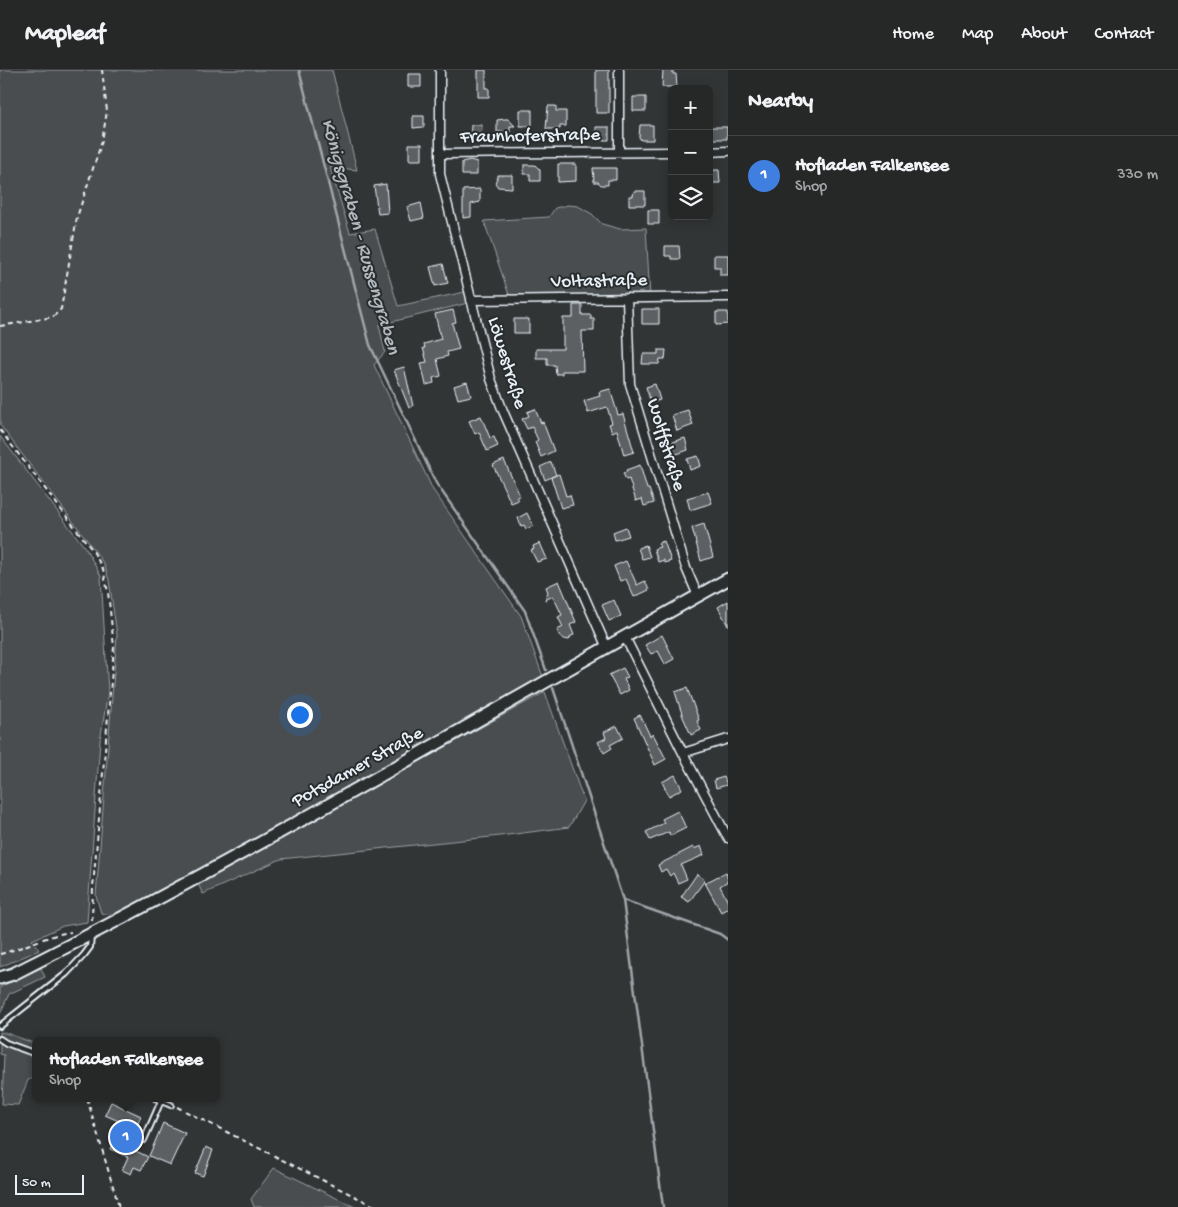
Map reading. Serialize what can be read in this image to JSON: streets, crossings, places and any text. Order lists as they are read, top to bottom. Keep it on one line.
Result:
{"streets":{"street":["Fraunhoferstraße","Voltastraße","Löwestraße","Wolffstraße","Potsdamer Straße"]},"crossings":[["Fraunhoferstraße","Löwestraße"],["Voltastraße","Löwestraße"],["Voltastraße","Wolffstraße"],["Löwestraße","Potsdamer Straße"],["Wolffstraße","Potsdamer Straße"]],"water":["Königsgraben - Russengraben"],"scale_bar":"50 m","page":{"header":"Mapleaf","nav":["Home","Map","About","Contact"],"heading":"Nearby","map_buttons":["+","−"],"list":[{"mark":"1","name":"Hofladen Falkensee","note":"Shop","value":"330 m"}],"popup":["Hofladen Falkensee","Shop"],"pins":"1","scale":"50 m"}}
